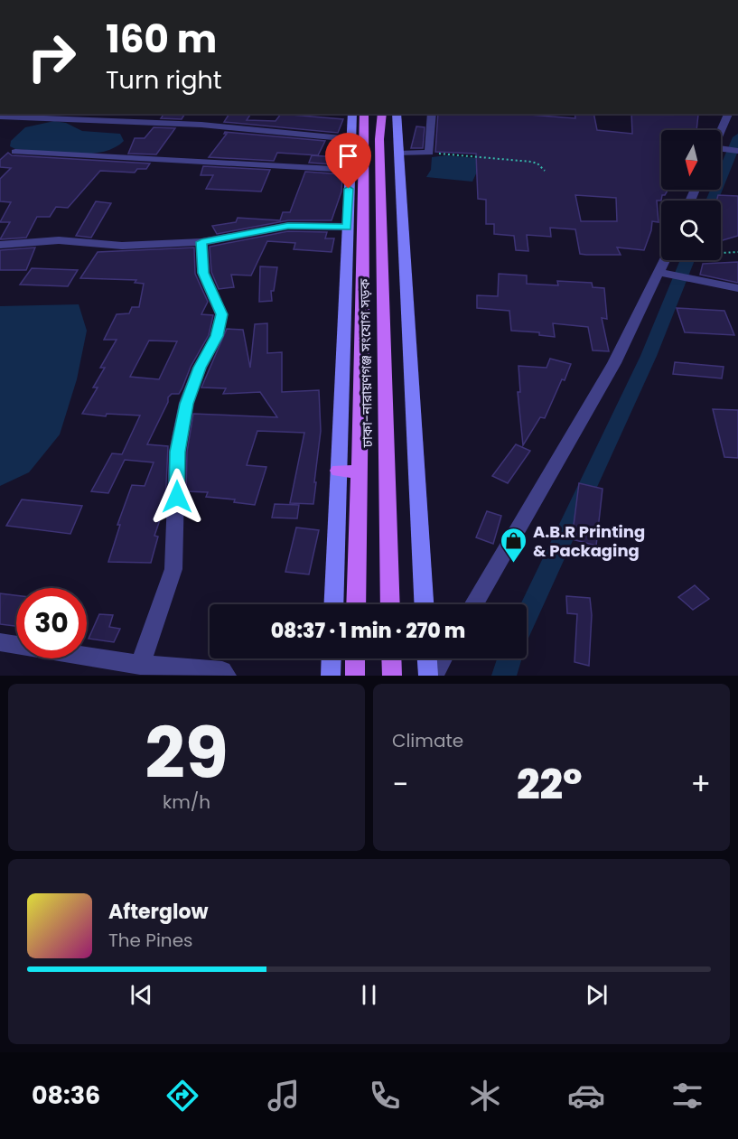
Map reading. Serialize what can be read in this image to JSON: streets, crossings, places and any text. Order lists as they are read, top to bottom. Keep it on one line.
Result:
{"streets":{"main road":["ঢাকা-নারায়ণগঞ্জ সংযোগ সড়ক"]},"places":{"shop":["A.B.R Printing & Packaging"]},"north":"bottom","page":{"turn":["160 m","Turn right"],"limit":"30","trip":"08:37 · 1 min · 270 m","tile":[["29","km/h"],"Climate"],"heat":["−","22°","+"],"song":["Afterglow","The Pines"],"tabs":"08:36"}}
